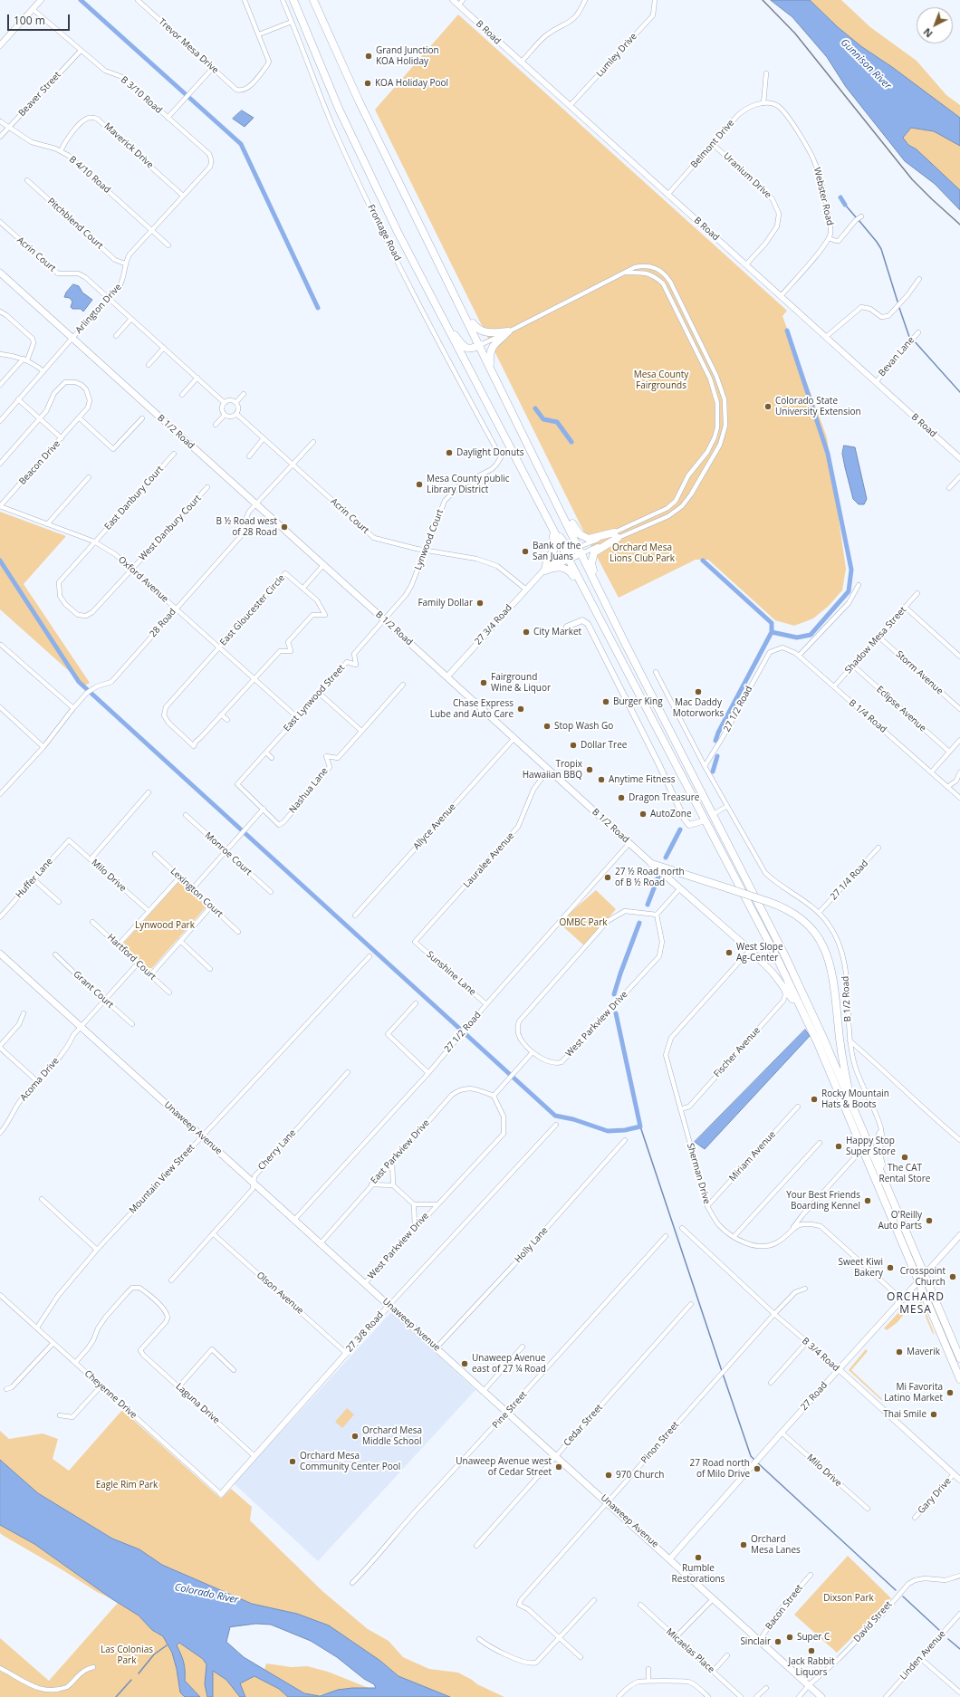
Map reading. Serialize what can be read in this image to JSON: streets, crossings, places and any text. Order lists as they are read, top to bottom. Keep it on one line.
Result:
{"streets":{"main road":["B 1/2 Road","Unaweep Avenue"],"street":["B Road","Trevor Mesa Drive","Lumley Drive","Beaver Street","B 3/10 Road","Belmont Drive","Maverick Drive","B 4/10 Road","Uranium Drive","Webster Road","Pitchblend Court","Frontage Road","Acrin Court","Arlington Drive","Bevan Lane","Beacon Drive","East Danbury Court","West Danbury Court","Lynwood Court","Oxford Avenue","East Gloucester Circle","28 Road","27 3/4 Road","Shadow Mesa Street","Storm Avenue","East Lynwood Street","27 1/2 Road","Eclipse Avenue","B 1/4 Road","Nashua Lane","Allyce Avenue","Monroe Court","Lauralee Avenue","Milo Drive","Huffer Lane","27 1/4 Road","Lexington Court","Hartford Court","Sunshine Lane","Grant Court","West Parkview Drive","Fischer Avenue","Acoma Drive","Cherry Lane","East Parkview Drive","Miriam Avenue","Sherman Drive","Mountain View Street","Holly Lane","Olson Avenue","27 3/8 Road","B 3/4 Road","Cheyenne Drive","27 Road","Laguna Drive","Pine Street","Cedar Street","Pinon Street","Gary Drive","Bacon Street","David Street","Micaelas Place","Linden Avenue"]},"crossings":[["B Road","Lumley Drive"],["B Road","Belmont Drive"],["B Road","Uranium Drive"],["B Road","Webster Road"],["B Road","Bevan Lane"],["Beaver Street","B 3/10 Road"],["Beaver Street","B 4/10 Road"],["B 3/10 Road","Arlington Drive"],["Belmont Drive","Uranium Drive"],["Belmont Drive","Webster Road"],["Maverick Drive","B 4/10 Road"],["Maverick Drive","Arlington Drive"],["B 4/10 Road","Arlington Drive"],["Pitchblend Court","Arlington Drive"],["Frontage Road","Lynwood Court"],["Acrin Court","Arlington Drive"],["Acrin Court","Lynwood Court"],["Acrin Court","28 Road"],["Acrin Court","27 3/4 Road"],["Arlington Drive","B 1/2 Road"],["B 1/2 Road","Lynwood Court"],["B 1/2 Road","28 Road"],["B 1/2 Road","27 3/4 Road"],["B 1/2 Road","East Lynwood Street"],["B 1/2 Road","27 1/2 Road"],["B 1/2 Road","Allyce Avenue"],["B 1/2 Road","Lauralee Avenue"],["B 1/2 Road","27 1/4 Road"],["B 1/2 Road","Fischer Avenue"],["B 1/2 Road","Sherman Drive"],["Beacon Drive","Oxford Avenue"],["East Danbury Court","West Danbury Court"],["East Danbury Court","Oxford Avenue"],["West Danbury Court","Oxford Avenue"],["Lynwood Court","East Lynwood Street"],["Oxford Avenue","East Gloucester Circle"],["Oxford Avenue","28 Road"],["Oxford Avenue","East Lynwood Street"],["Shadow Mesa Street","Storm Avenue"],["Shadow Mesa Street","Eclipse Avenue"],["Shadow Mesa Street","B 1/4 Road"],["East Lynwood Street","Nashua Lane"],["27 1/2 Road","B 1/4 Road"],["27 1/2 Road","Sunshine Lane"],["27 1/2 Road","Unaweep Avenue"],["Lauralee Avenue","Sunshine Lane"],["Milo Drive","Huffer Lane"],["Milo Drive","27 Road"],["Hartford Court","Acoma Drive"],["Grant Court","Acoma Drive"],["West Parkview Drive","Unaweep Avenue"],["West Parkview Drive","East Parkview Drive"],["Fischer Avenue","Sherman Drive"],["Acoma Drive","Unaweep Avenue"],["Unaweep Avenue","Cherry Lane"],["Unaweep Avenue","East Parkview Drive"],["Unaweep Avenue","Mountain View Street"],["Unaweep Avenue","Holly Lane"],["Unaweep Avenue","27 3/8 Road"],["Unaweep Avenue","27 Road"],["Unaweep Avenue","Pine Street"],["Unaweep Avenue","Cedar Street"],["Unaweep Avenue","Pinon Street"],["Unaweep Avenue","Bacon Street"],["Unaweep Avenue","David Street"],["Cherry Lane","Olson Avenue"],["Miriam Avenue","Sherman Drive"],["Mountain View Street","Cheyenne Drive"],["Olson Avenue","27 3/8 Road"],["27 3/8 Road","Cheyenne Drive"],["27 3/8 Road","Laguna Drive"],["B 3/4 Road","27 Road"],["B 3/4 Road","Pinon Street"],["B 3/4 Road","Gary Drive"],["Cheyenne Drive","Laguna Drive"]],"districts":["ORCHARD MESA"],"water":["Gunnison River","Colorado River"],"parks":["Mesa County Fairgrounds","Orchard Mesa Lions Club Park","OMBC Park","Lynwood Park","Eagle Rim Park","Dixson Park","Las Colonias Park"],"places":["Grand Junction KOA Holiday","KOA Holiday Pool","Colorado State University Extension","Daylight Donuts","Mesa County public Library District","B ½ Road west of 28 Road","Bank of the San Juans","Family Dollar","City Market","Fairground Wine & Liquor","Mac Daddy Motorworks","Burger King","Chase Express Lube and Auto Care","Stop Wash Go","Dollar Tree","Tropix Hawaiian BBQ","Anytime Fitness","Dragon Treasure","AutoZone","27 ½ Road north of B ½ Road","West Slope Ag-Center","Rocky Mountain Hats & Boots","Happy Stop Super Store","The CAT Rental Store","Your Best Friends Boarding Kennel","O'Reilly Auto Parts","Sweet Kiwi Bakery","Crosspoint Church","Maverik","Unaweep Avenue east of 27 ¼ Road","Mi Favorita Latino Market","Thai Smile","Orchard Mesa Middle School","Orchard Mesa Community Center Pool","Unaweep Avenue west of Cedar Street","27 Road north of Milo Drive","970 Church","Orchard Mesa Lanes","Rumble Restorations","Super C","Sinclair","Jack Rabbit Liquors"],"scale_bar":"100 m","north":"bottom left"}
